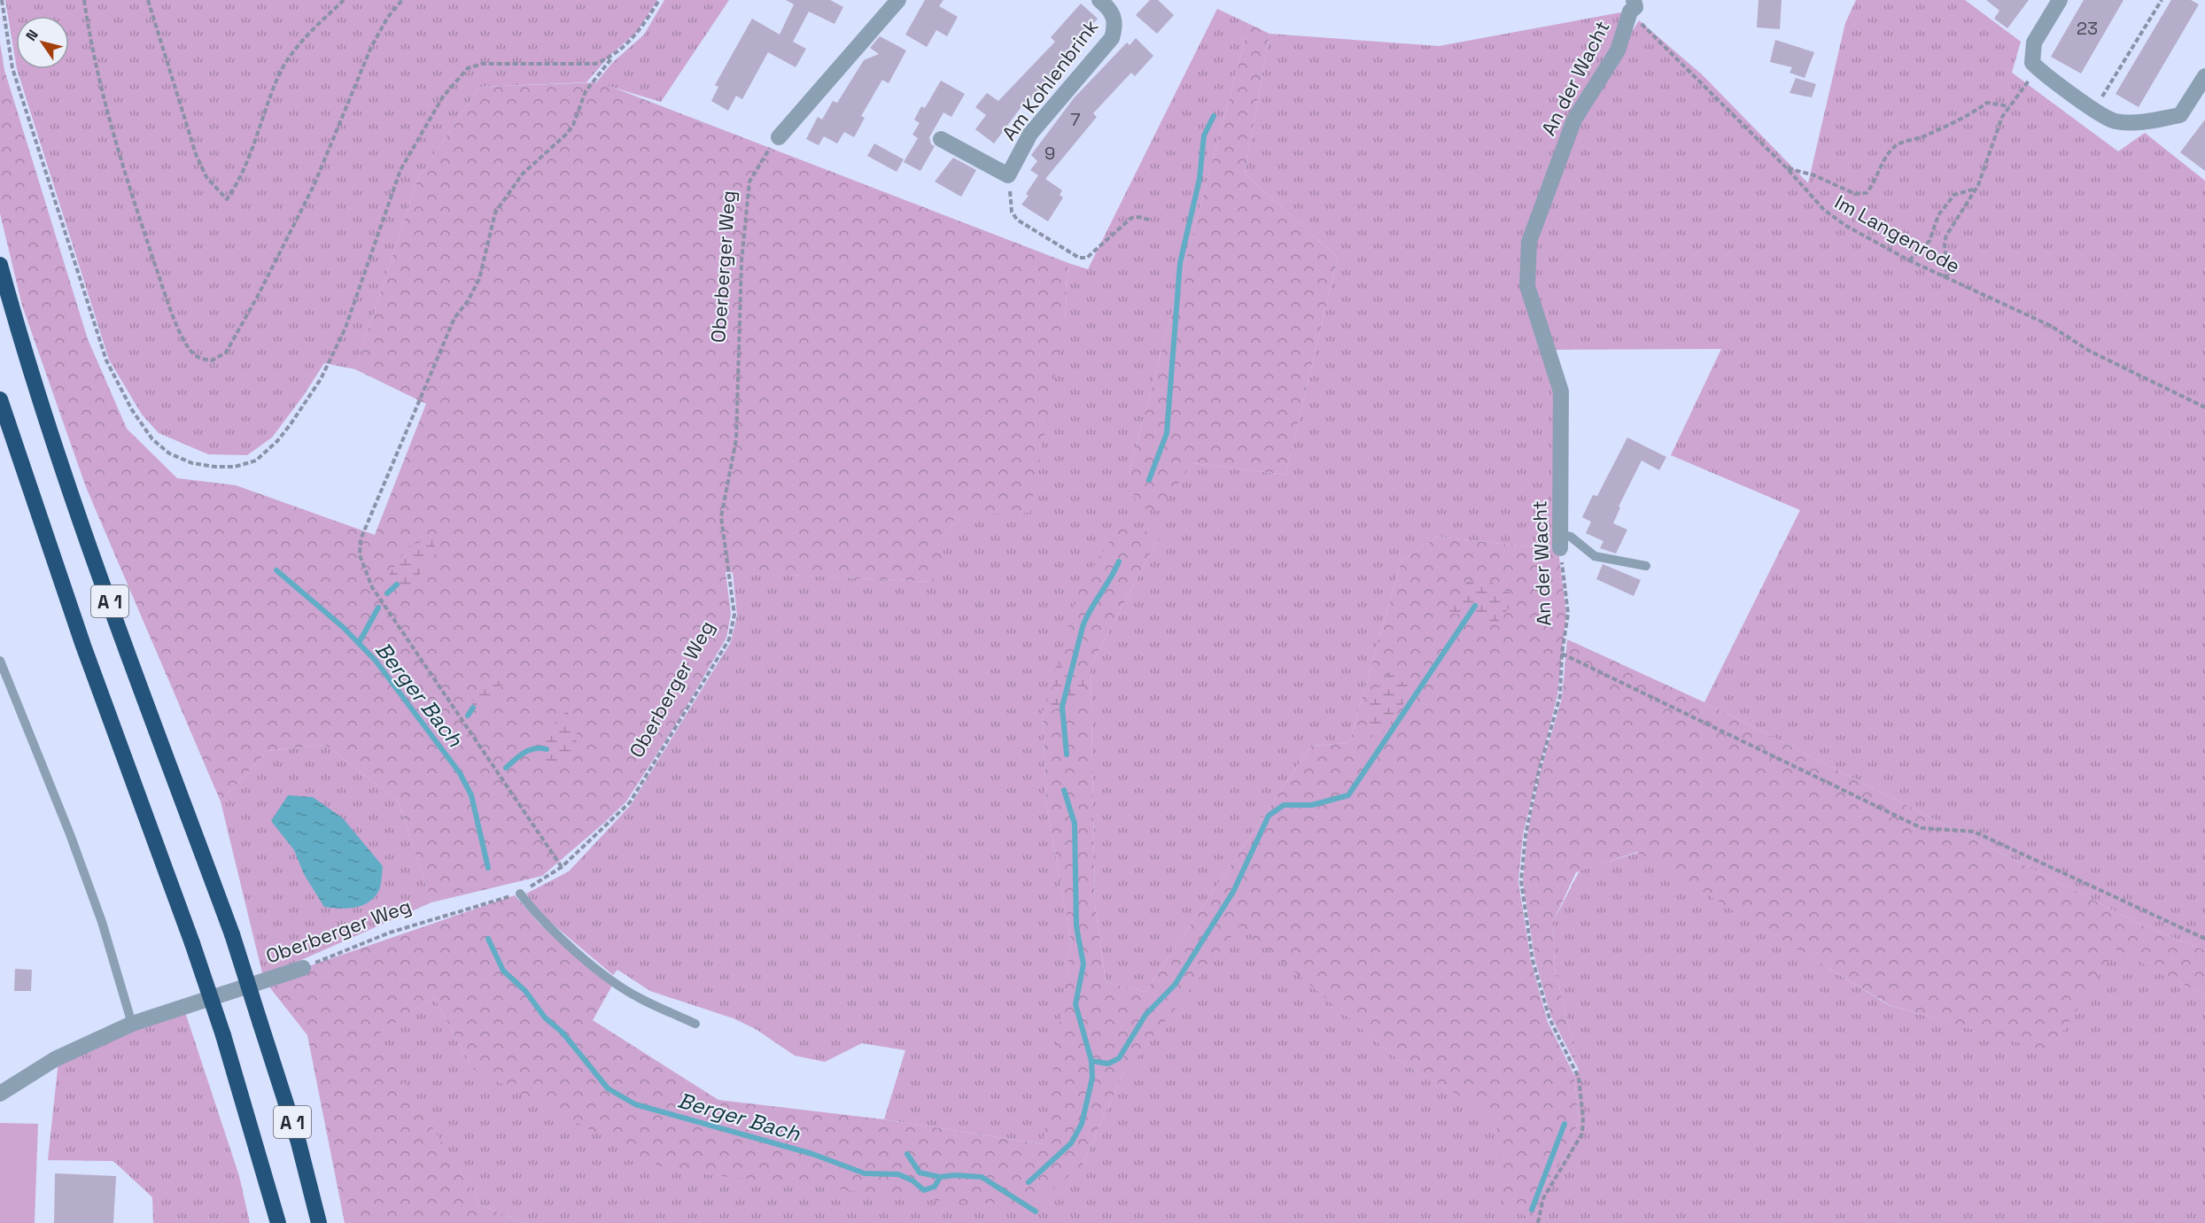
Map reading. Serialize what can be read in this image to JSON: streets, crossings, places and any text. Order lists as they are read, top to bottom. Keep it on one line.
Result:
{"streets":{"highway":["A 1"],"street":["An der Wacht","Am Kohlenbrink","Oberberger Weg"],"path":["Im Langenrode"]},"crossings":[["An der Wacht","Im Langenrode"]],"water":["Berger Bach"],"house_numbers":["23","7","9"],"north":"top left"}
